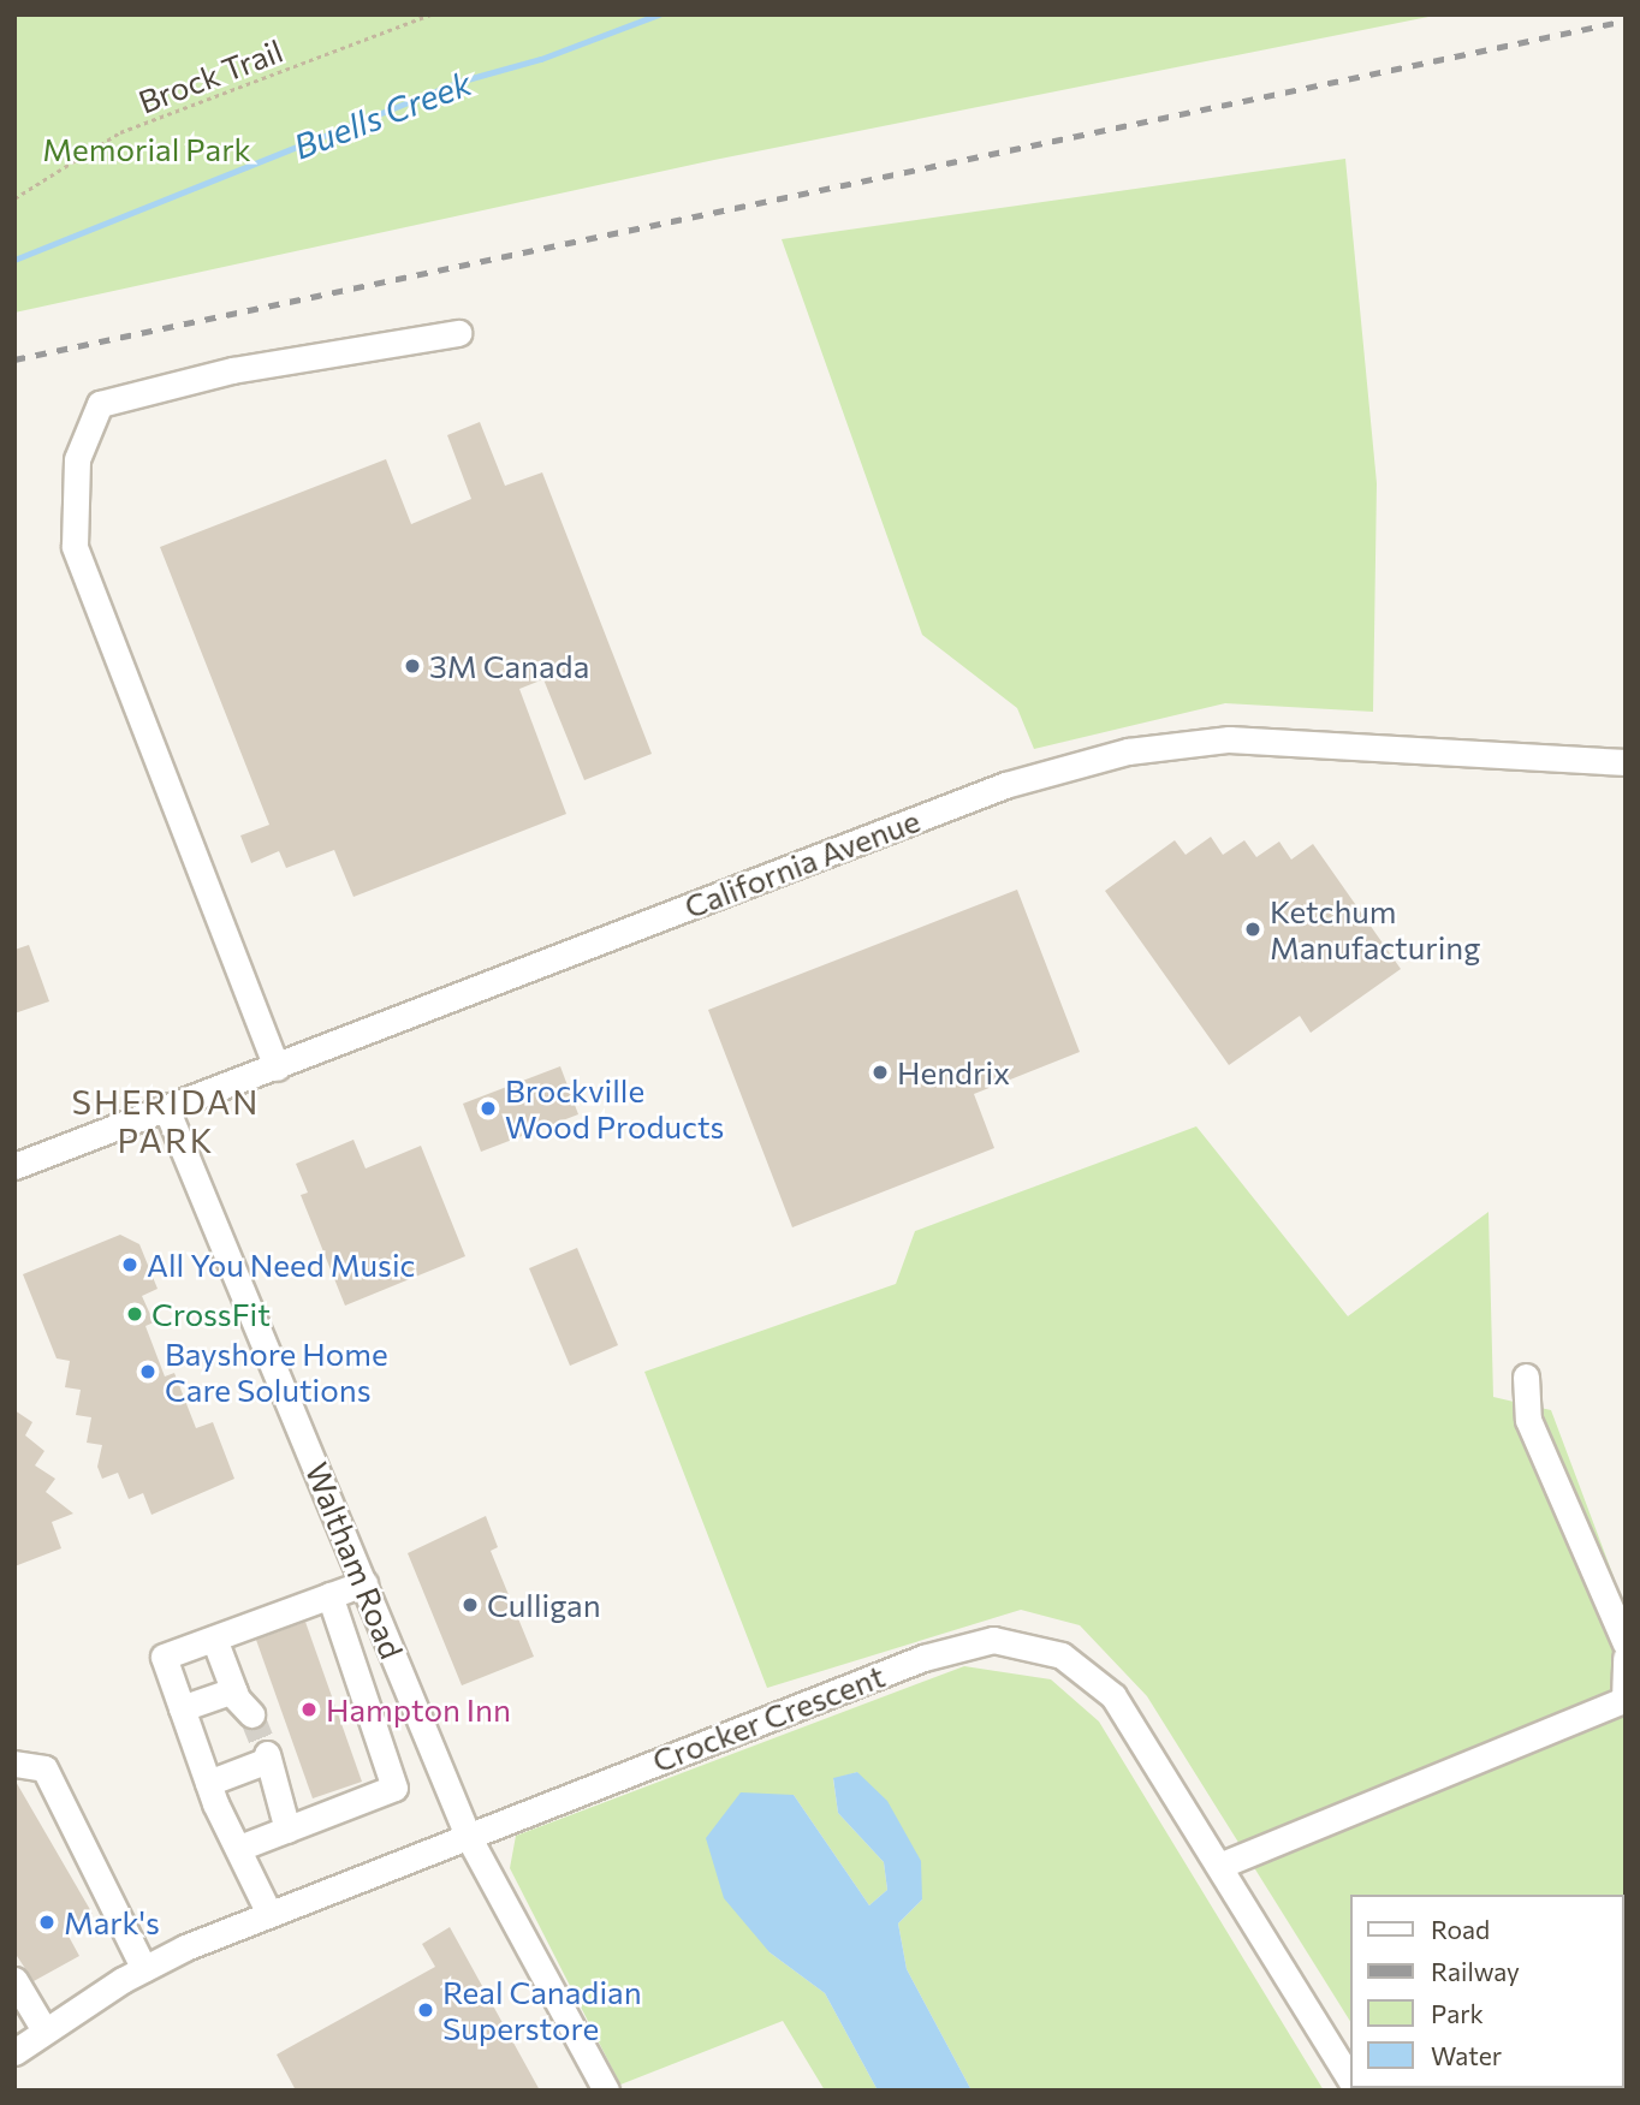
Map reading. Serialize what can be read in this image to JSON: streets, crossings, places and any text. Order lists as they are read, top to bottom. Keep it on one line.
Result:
{"streets":{"street":["California Avenue","Waltham Road","Crocker Crescent"],"path":["Brock Trail"]},"crossings":[["California Avenue","Waltham Road"],["Waltham Road","Crocker Crescent"]],"districts":["SHERIDAN PARK"],"water":["Buells Creek"],"parks":["Memorial Park"],"places":["3M Canada","Ketchum Manufacturing","Hendrix","Brockville Wood Products","All You Need Music","CrossFit","Bayshore Home Care Solutions","Culligan","Hampton Inn","Mark's","Real Canadian Superstore"],"legend":["Road","Railway","Park","Water"]}
